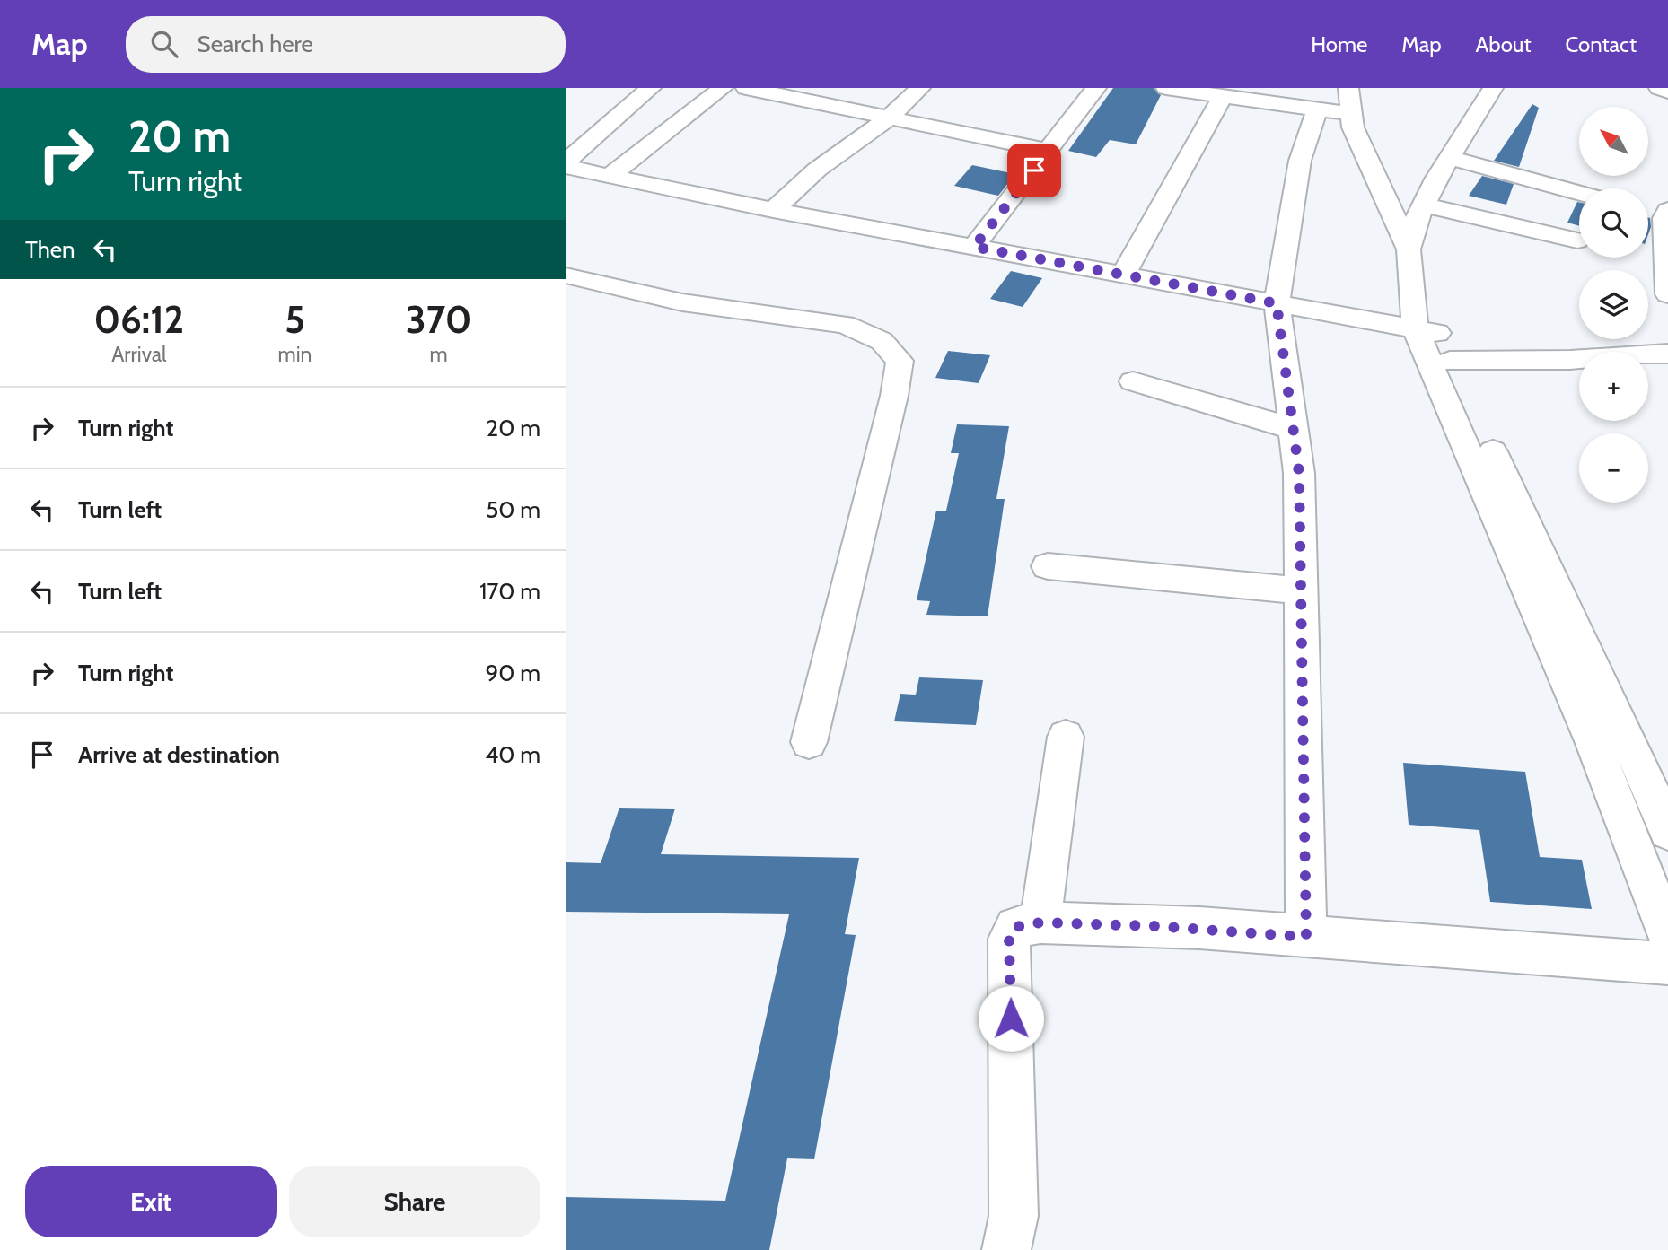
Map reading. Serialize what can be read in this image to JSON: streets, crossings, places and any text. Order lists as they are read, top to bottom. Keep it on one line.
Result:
{"north":"top left","page":{"header":"Map","search":"Search here","nav":["Home","Map","About","Contact"],"turn":["20 m","Turn right"],"map_buttons":["+","−"],"then":"Then","eta":["06:12","Arrival","5","min","370","m"],"list":[{"name":"Turn right","value":"20 m"},{"name":"Turn left","value":"50 m"},{"name":"Turn left","value":"170 m"},{"name":"Turn right","value":"90 m"},{"name":"Arrive at destination","value":"40 m"}],"buttons":["Exit","Share"]}}
